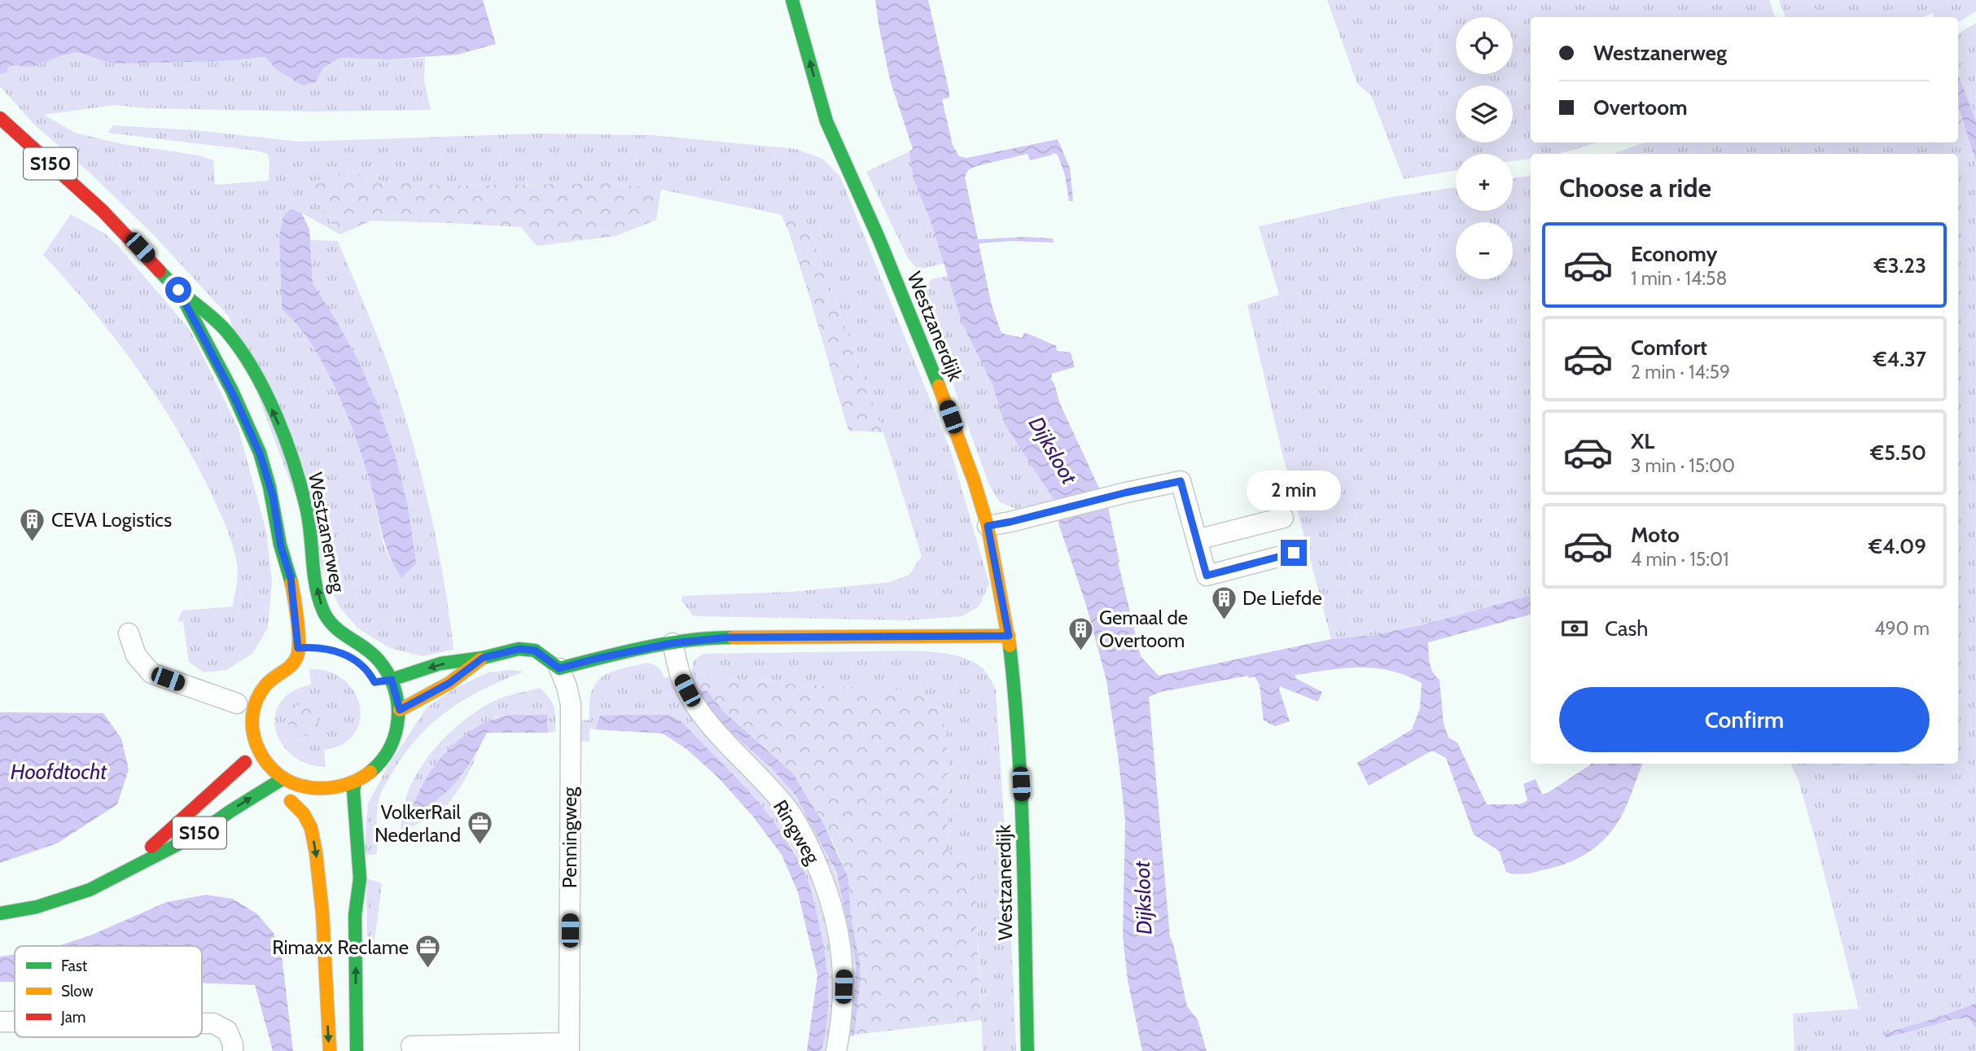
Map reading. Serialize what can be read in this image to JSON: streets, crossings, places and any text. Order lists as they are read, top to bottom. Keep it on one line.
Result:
{"streets":{"main road":["S150","Westzanerdijk","Westzanerweg"],"street":["Ringweg","Penningweg"]},"crossings":[["S150","Westzanerweg"]],"one_way":["Westzanerdijk"],"water":["Dijksloot","Hoofdtocht"],"places":{"building":["CEVA Logistics","De Liefde","Gemaal de Overtoom"],"office":["VolkerRail Nederland","Rimaxx Reclame"]},"legend":["Fast","Slow","Jam"],"page":{"map_buttons":["+","−"],"banner":["Westzanerweg","Overtoom"],"heading":"Choose a ride","list":[{"name":"Economy","note":"1 min · 14:58","value":"€3.23"},{"name":"Comfort","note":"2 min · 14:59","value":"€4.37"},{"name":"XL","note":"3 min · 15:00","value":"€5.50"},{"name":"Moto","note":"4 min · 15:01","value":"€4.09"}],"bubble":"2 min","pay":["Cash","490 m"],"buttons":"Confirm"}}
